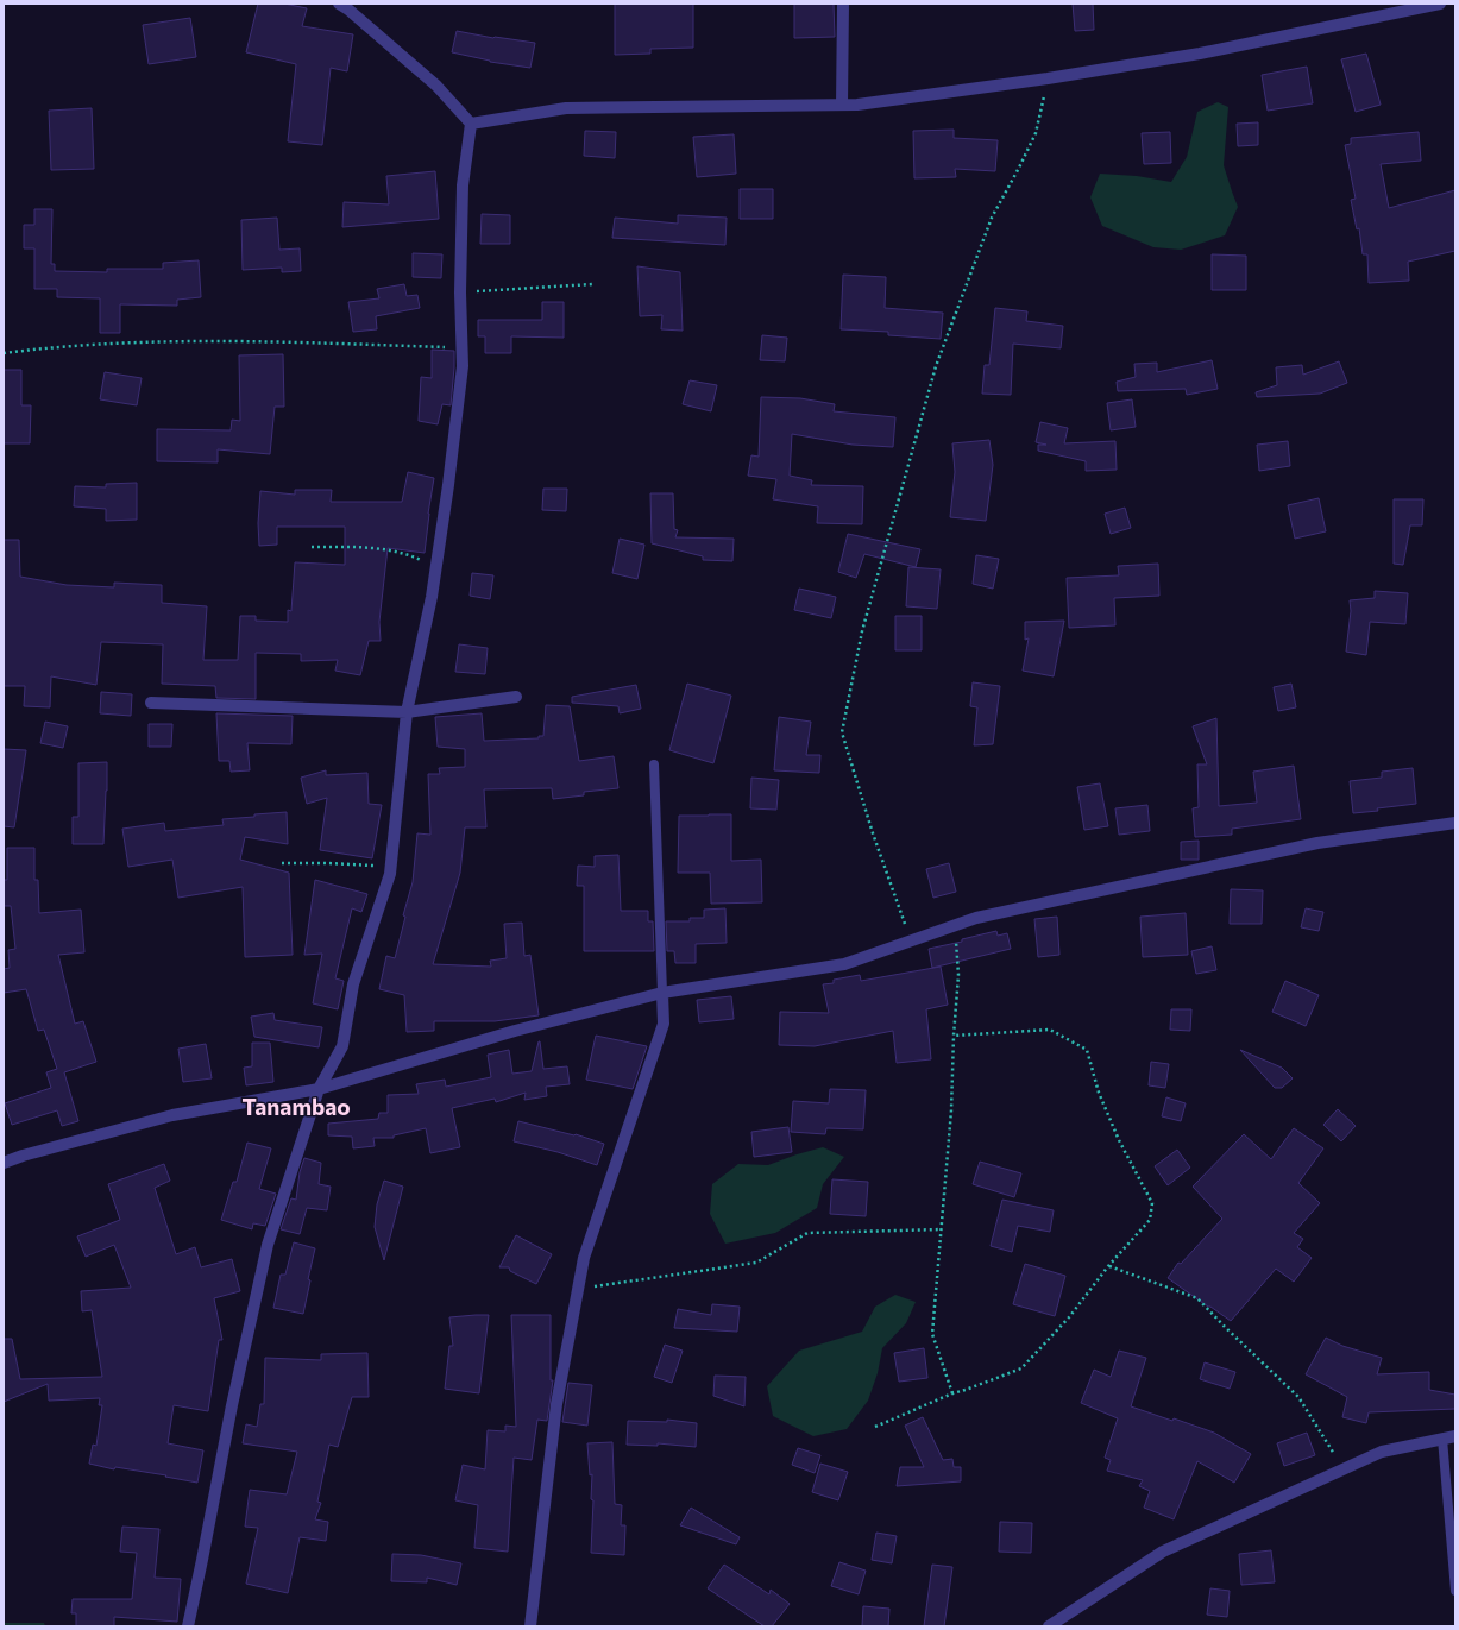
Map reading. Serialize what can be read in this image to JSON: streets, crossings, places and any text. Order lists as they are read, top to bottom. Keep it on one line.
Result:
{"districts":["Tanambao"]}
